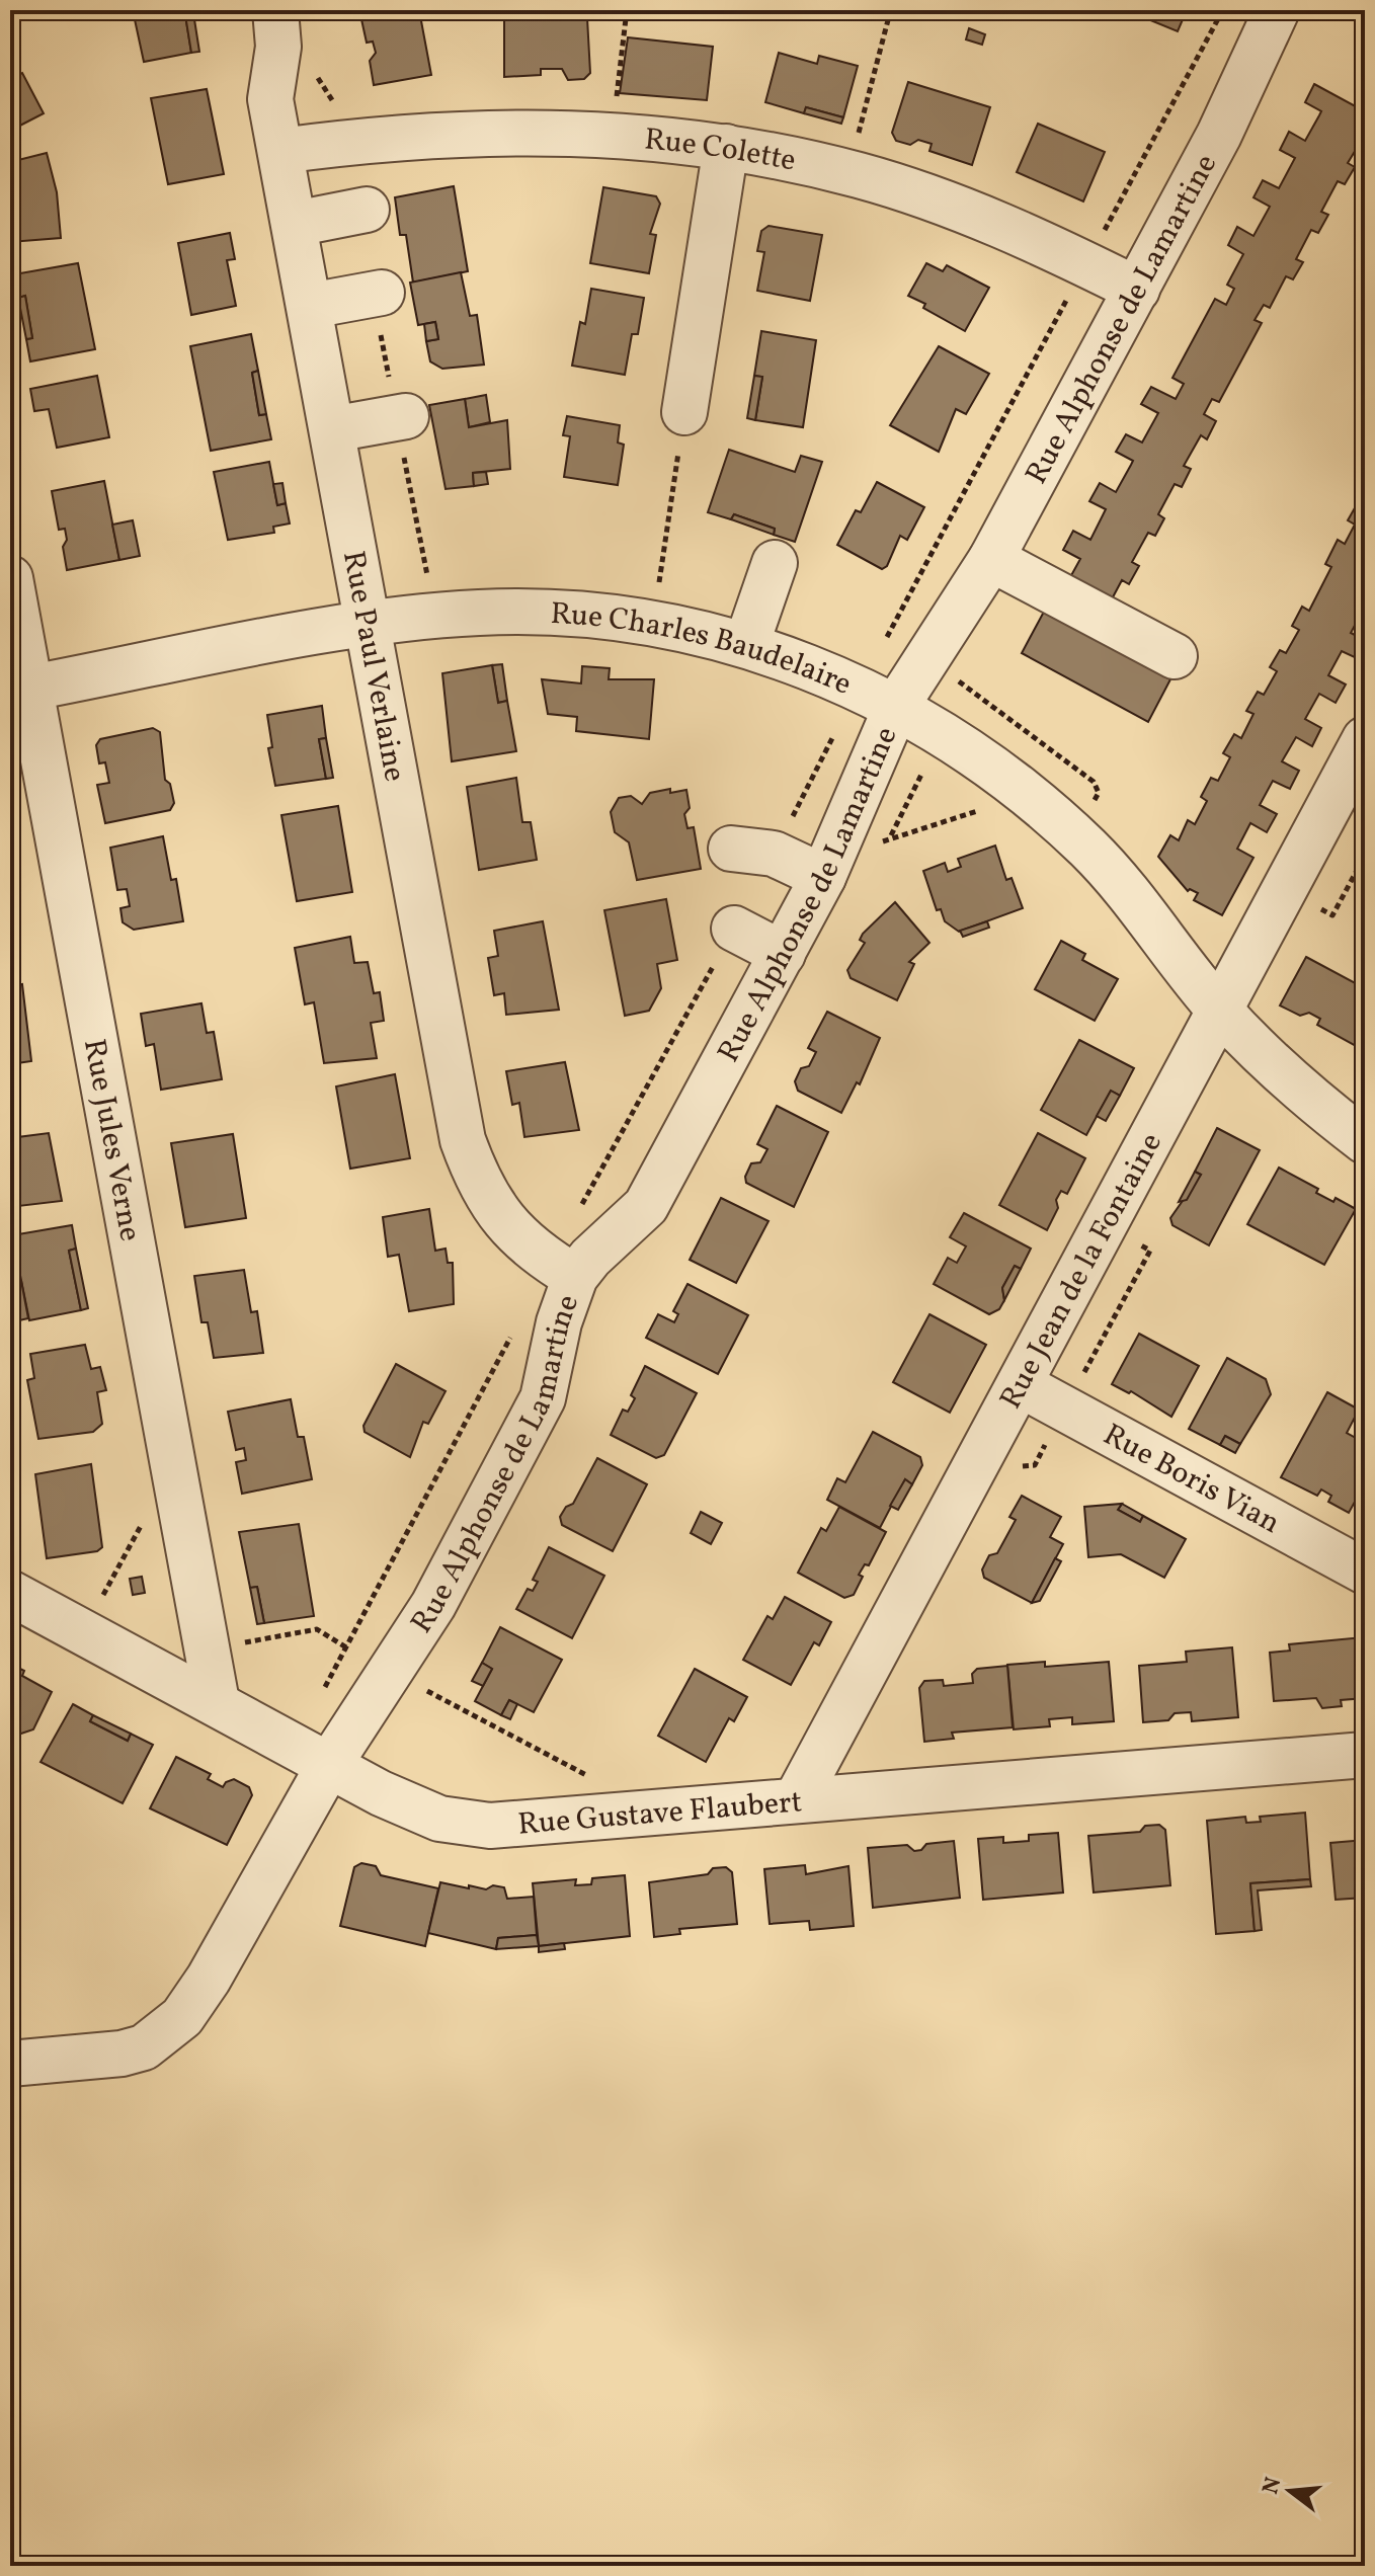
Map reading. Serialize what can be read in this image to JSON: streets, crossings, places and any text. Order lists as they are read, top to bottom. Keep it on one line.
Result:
{"streets":{"street":["Rue Colette","Rue Alphonse de Lamartine","Rue Charles Baudelaire","Rue Paul Verlaine","Rue Jules Verne","Rue Jean de la Fontaine","Rue Boris Vian","Rue Gustave Flaubert"]},"crossings":[["Rue Colette","Rue Alphonse de Lamartine"],["Rue Colette","Rue Paul Verlaine"],["Rue Alphonse de Lamartine","Rue Charles Baudelaire"],["Rue Alphonse de Lamartine","Rue Paul Verlaine"],["Rue Alphonse de Lamartine","Rue Gustave Flaubert"],["Rue Charles Baudelaire","Rue Paul Verlaine"],["Rue Charles Baudelaire","Rue Jules Verne"],["Rue Charles Baudelaire","Rue Jean de la Fontaine"],["Rue Jules Verne","Rue Gustave Flaubert"],["Rue Jean de la Fontaine","Rue Boris Vian"],["Rue Jean de la Fontaine","Rue Gustave Flaubert"]],"north":"left"}
